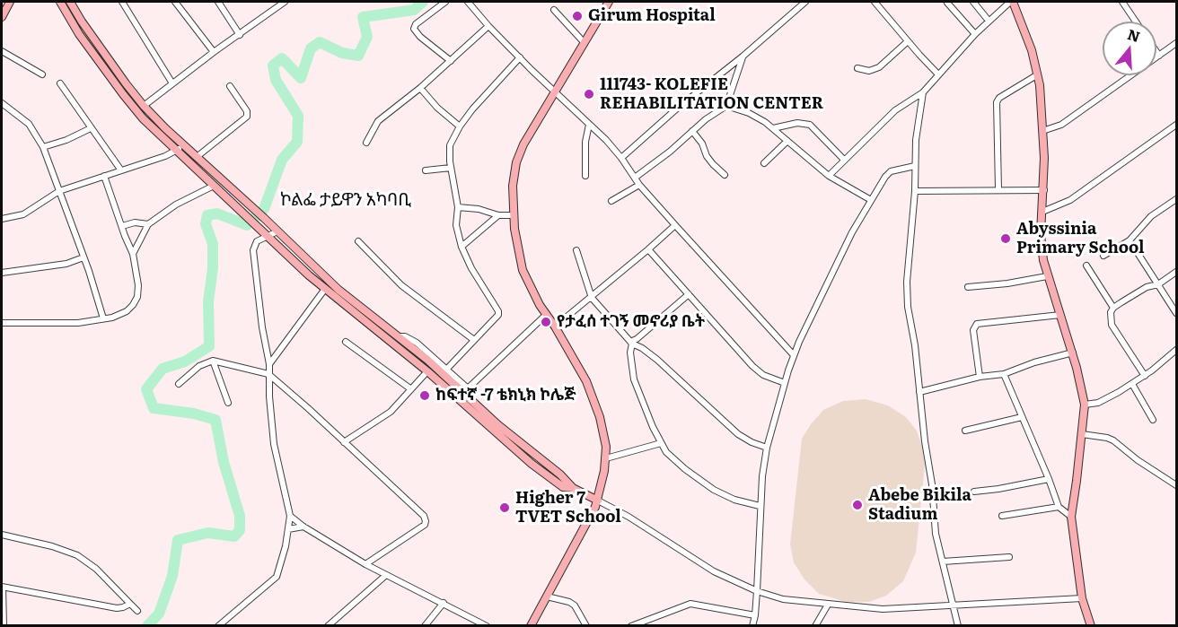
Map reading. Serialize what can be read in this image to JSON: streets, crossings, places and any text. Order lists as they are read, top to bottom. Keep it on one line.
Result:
{"districts":["ኮልፌ ታይዋን አካባቢ"],"places":["Girum Hospital","111743- KOLEFIE REHABILITATION CENTER","Abyssinia Primary School","የታፈሰ ተገኝ መኖሪያ ቤት","ከፍተኛ -7 ቴክኒክ ኮሌጅ","Abebe Bikila Stadium","Higher 7 TVET School"],"north":"top"}
